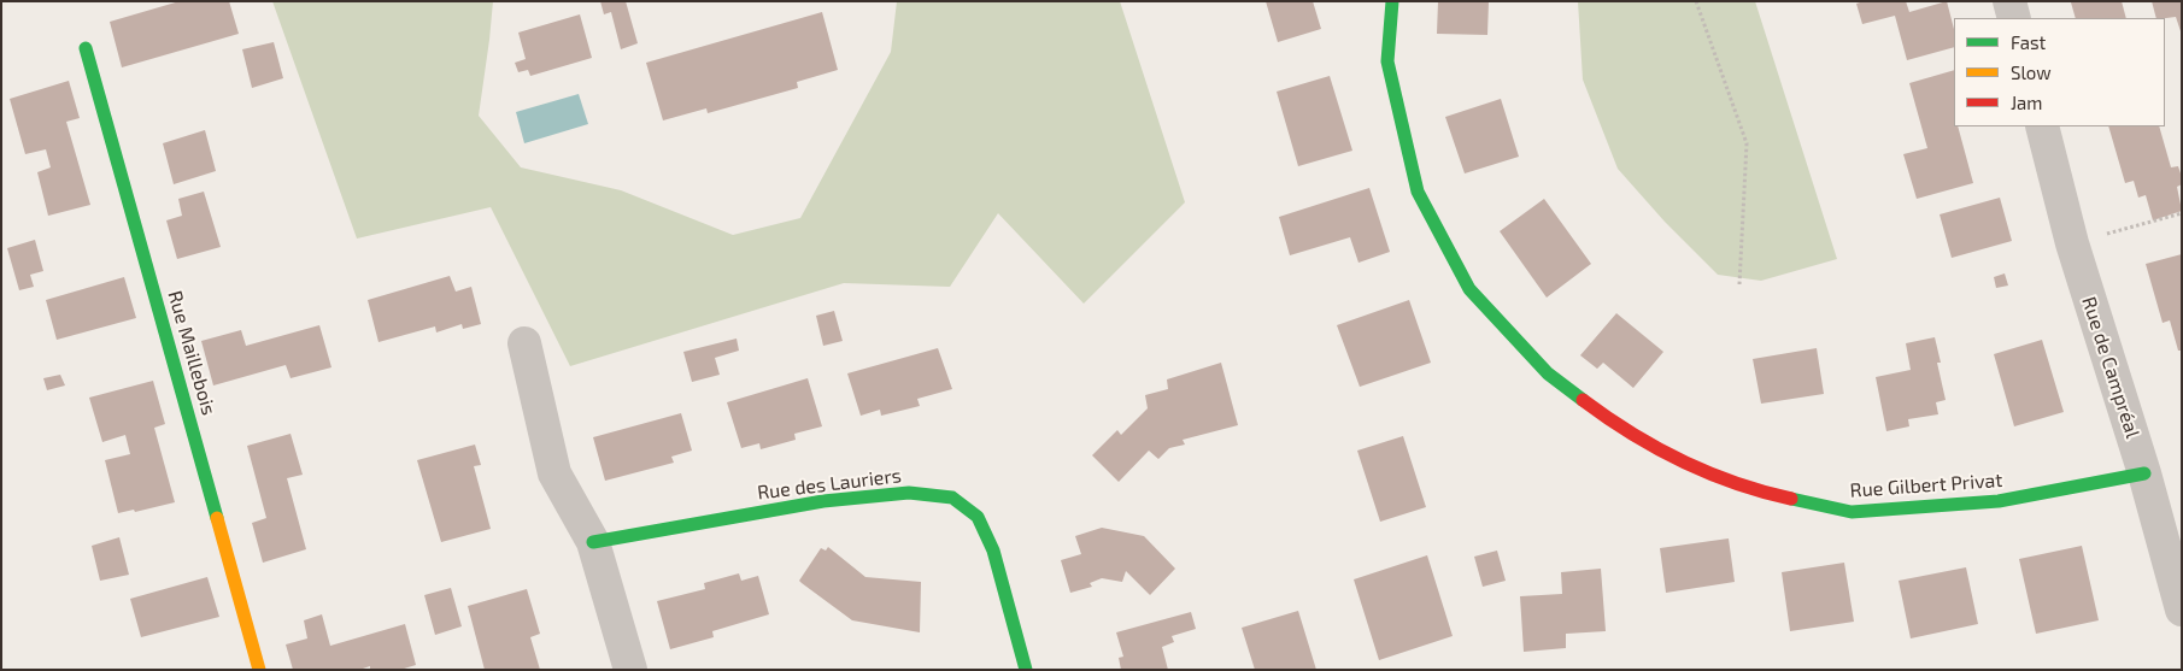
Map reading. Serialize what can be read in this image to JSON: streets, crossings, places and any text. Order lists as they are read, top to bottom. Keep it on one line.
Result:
{"streets":{"street":["Rue Maillebois","Rue de Campréal","Rue des Lauriers","Rue Gilbert Privat"]},"crossings":[["Rue de Campréal","Rue Gilbert Privat"]],"legend":["Fast","Slow","Jam"]}
